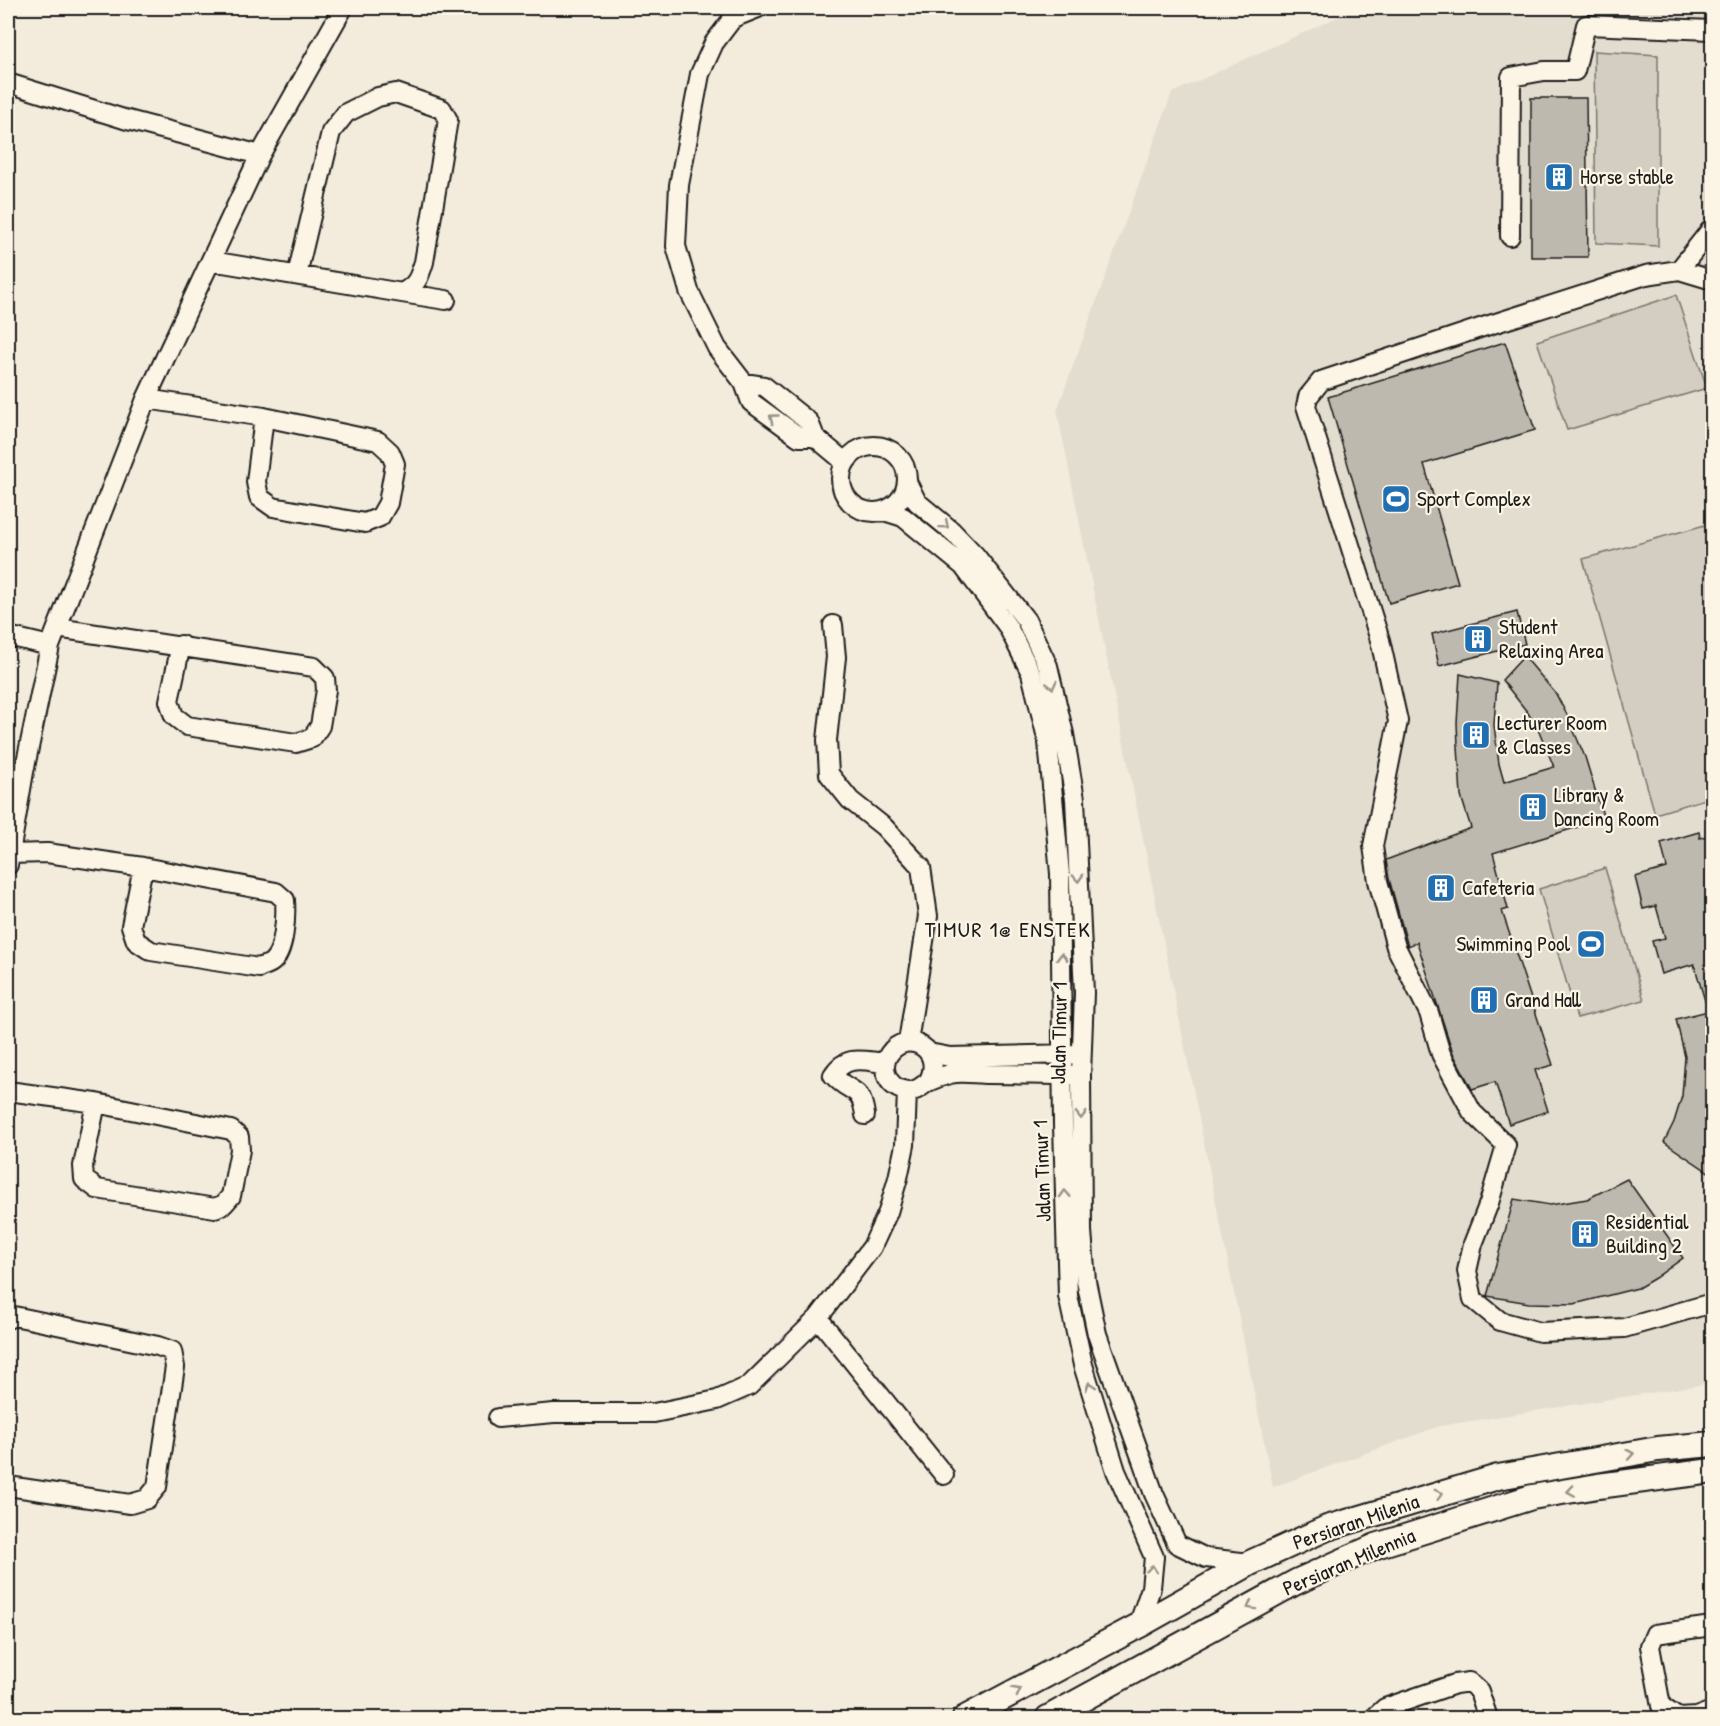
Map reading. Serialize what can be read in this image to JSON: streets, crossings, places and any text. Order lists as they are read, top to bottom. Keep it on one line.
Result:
{"streets":{"main road":["Persiaran Milenia","Persiaran Milennia"],"street":["Jalan TImur 1","Jalan Timur 1"]},"crossings":[["Jalan TImur 1","Jalan Timur 1"],["Jalan TImur 1","Persiaran Milenia"],["Jalan Timur 1","Persiaran Milenia"]],"one_way":["Jalan TImur 1","Jalan Timur 1","Persiaran Milenia","Persiaran Milennia"],"districts":["TIMUR 1@ ENSTEK"],"places":{"building":["Horse stable","Student Relaxing Area","Lecturer Room & Classes","Library & Dancing Room","Cafeteria","Grand Hall","Residential Building 2"],"sports":["Sport Complex","Swimming Pool"]}}
